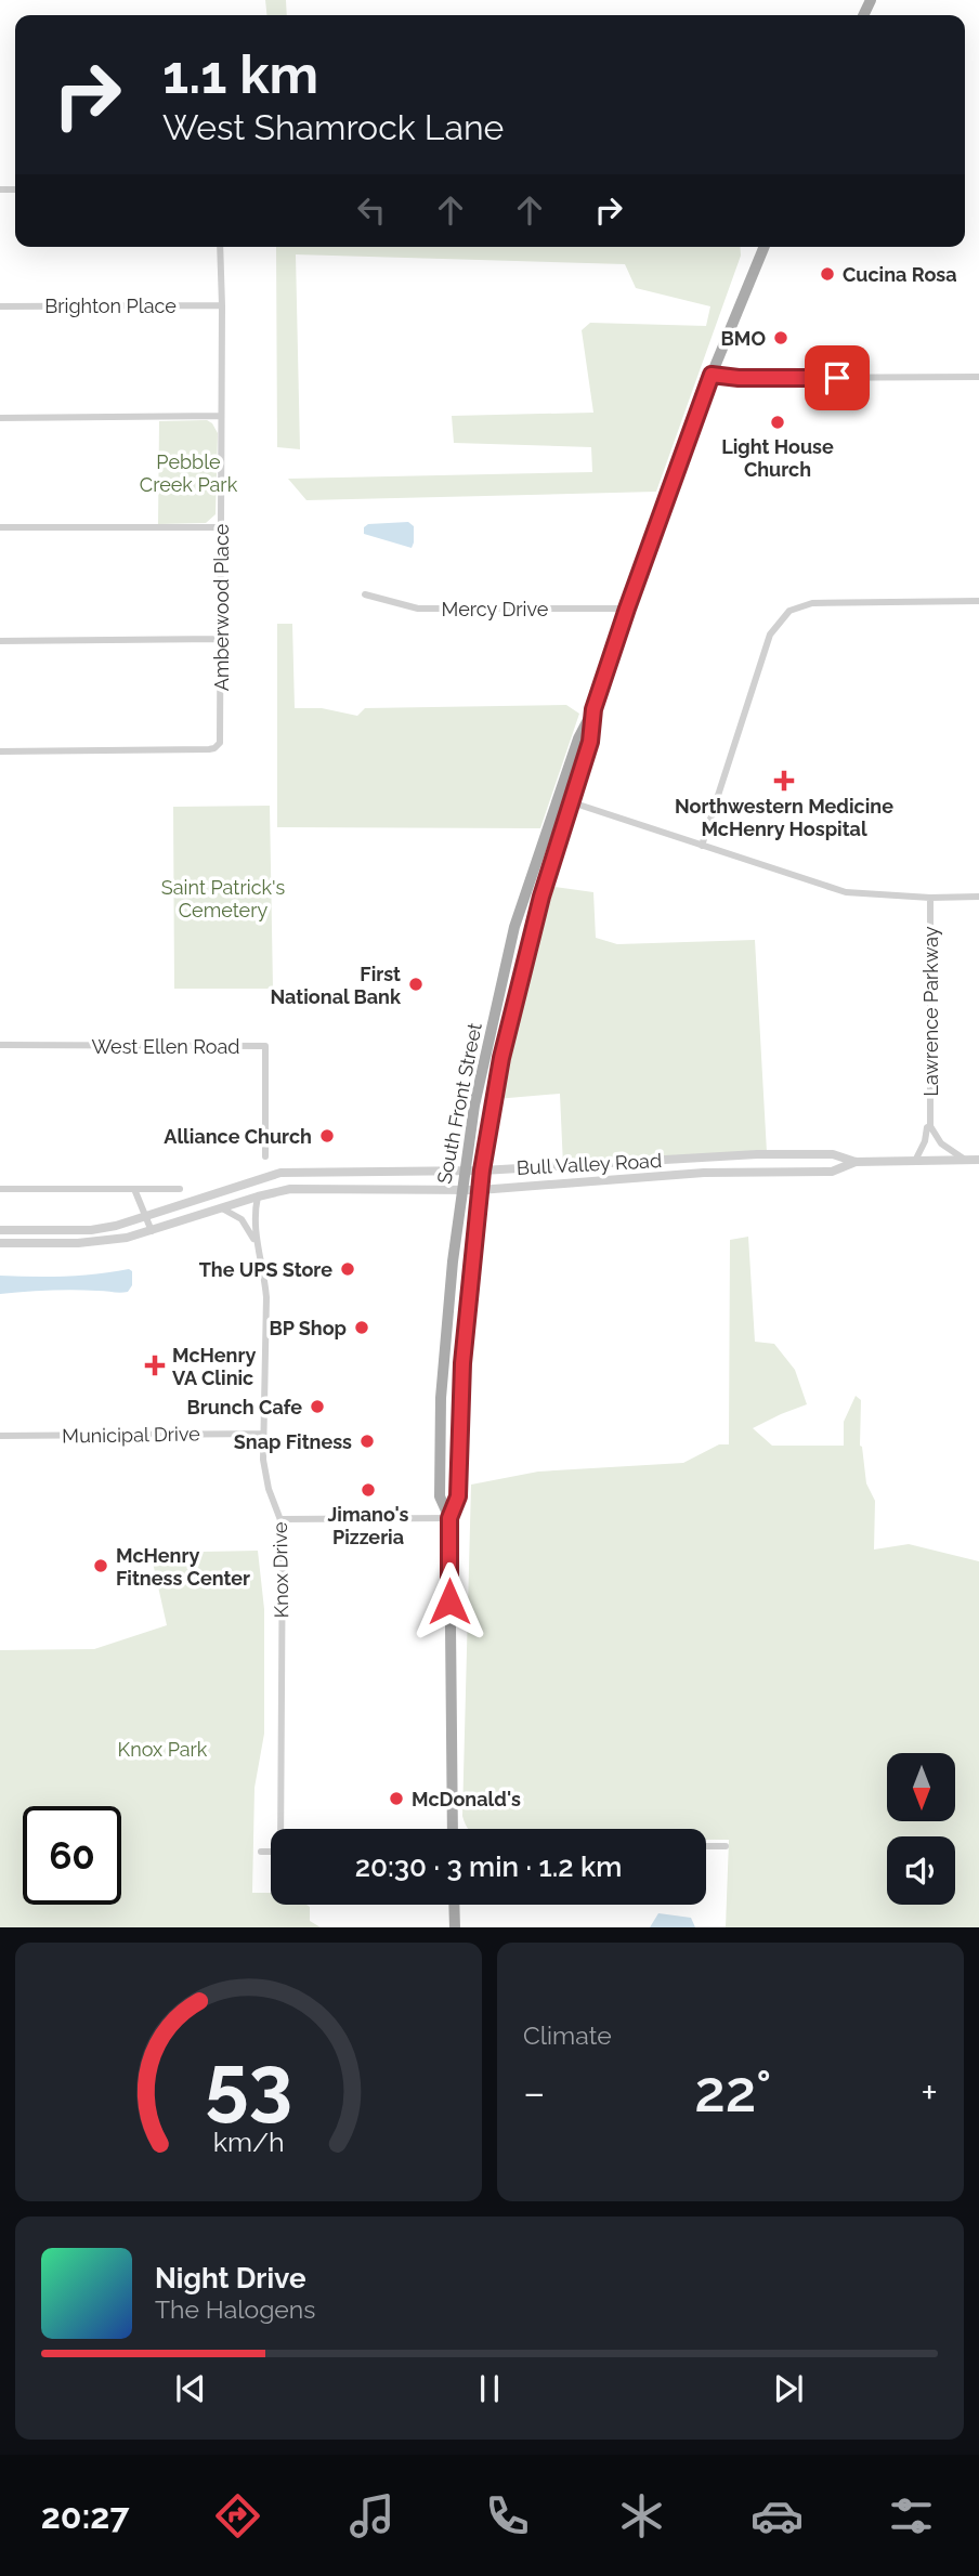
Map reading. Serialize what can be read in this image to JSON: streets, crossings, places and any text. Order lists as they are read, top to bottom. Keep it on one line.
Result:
{"streets":{"main road":["South Front Street"],"street":["Brighton Place","Amberwood Place","Mercy Drive","Lawrence Parkway","West Ellen Road","Bull Valley Road","Municipal Drive","Knox Drive"]},"crossings":[["Brighton Place","Amberwood Place"],["Mercy Drive","South Front Street"],["Lawrence Parkway","Bull Valley Road"],["South Front Street","Bull Valley Road"],["Bull Valley Road","Knox Drive"],["Municipal Drive","Knox Drive"]],"parks":["Pebble Creek Park","Saint Patrick's Cemetery","Knox Park"],"places":{"other":["Cucina Rosa","BMO","Light House Church","First National Bank","Alliance Church","The UPS Store","BP Shop","Brunch Cafe","Snap Fitness","Jimano's Pizzeria","McHenry Fitness Center","McDonald's"],"health":["Northwestern Medicine McHenry Hospital","McHenry VA Clinic"]},"north":"bottom","page":{"turn":["1.1 km","West Shamrock Lane"],"limit":"60","trip":"20:30 · 3 min · 1.2 km","tile":"Climate","heat":["−","22°","+"],"song":["Night Drive","The Halogens"],"tabs":"20:27","gauge":["53","km/h"]}}
